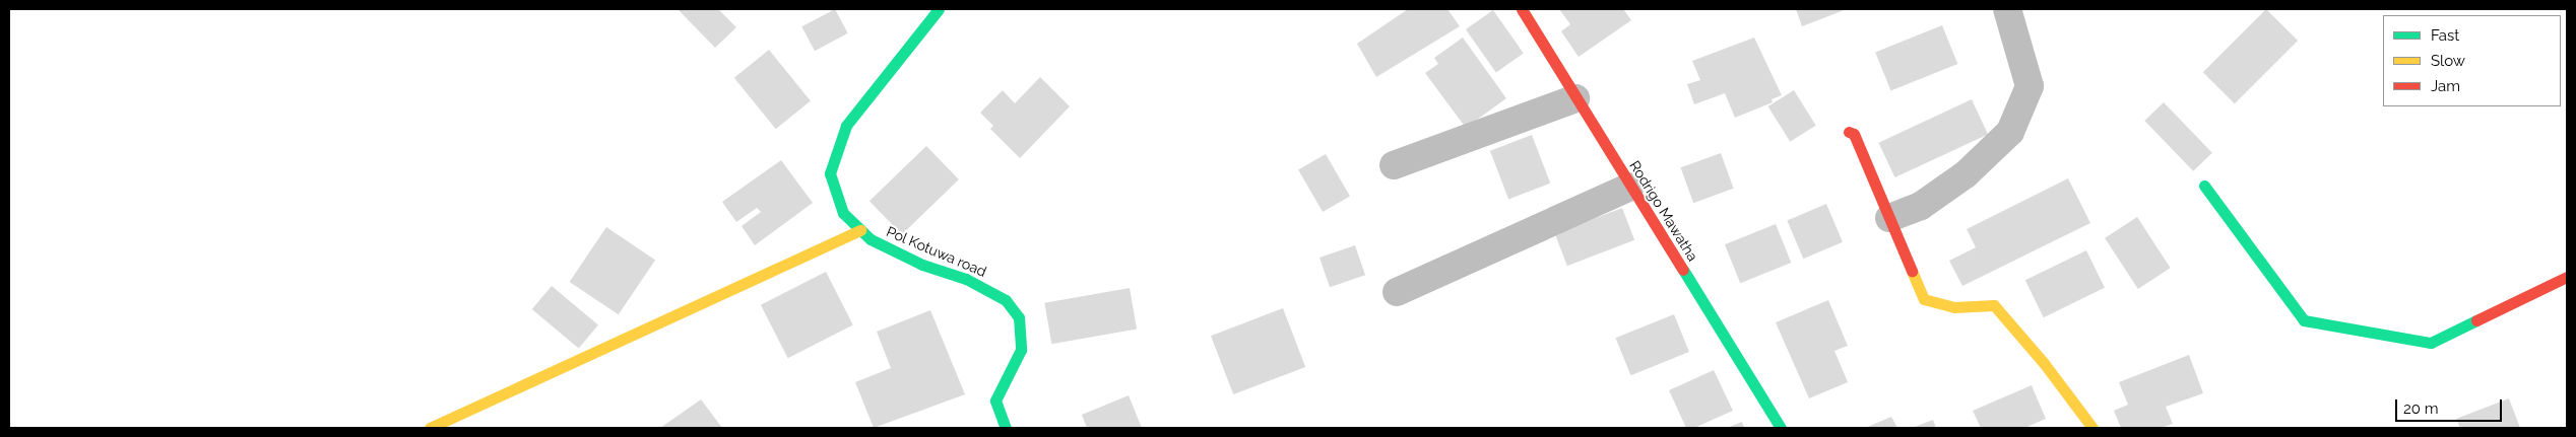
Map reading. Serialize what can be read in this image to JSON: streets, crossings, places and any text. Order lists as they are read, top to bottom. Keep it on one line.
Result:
{"streets":{"street":["Rodrigo Mawatha","Pol Kotuwa road"]},"legend":["Fast","Slow","Jam"],"scale_bar":"20 m"}
